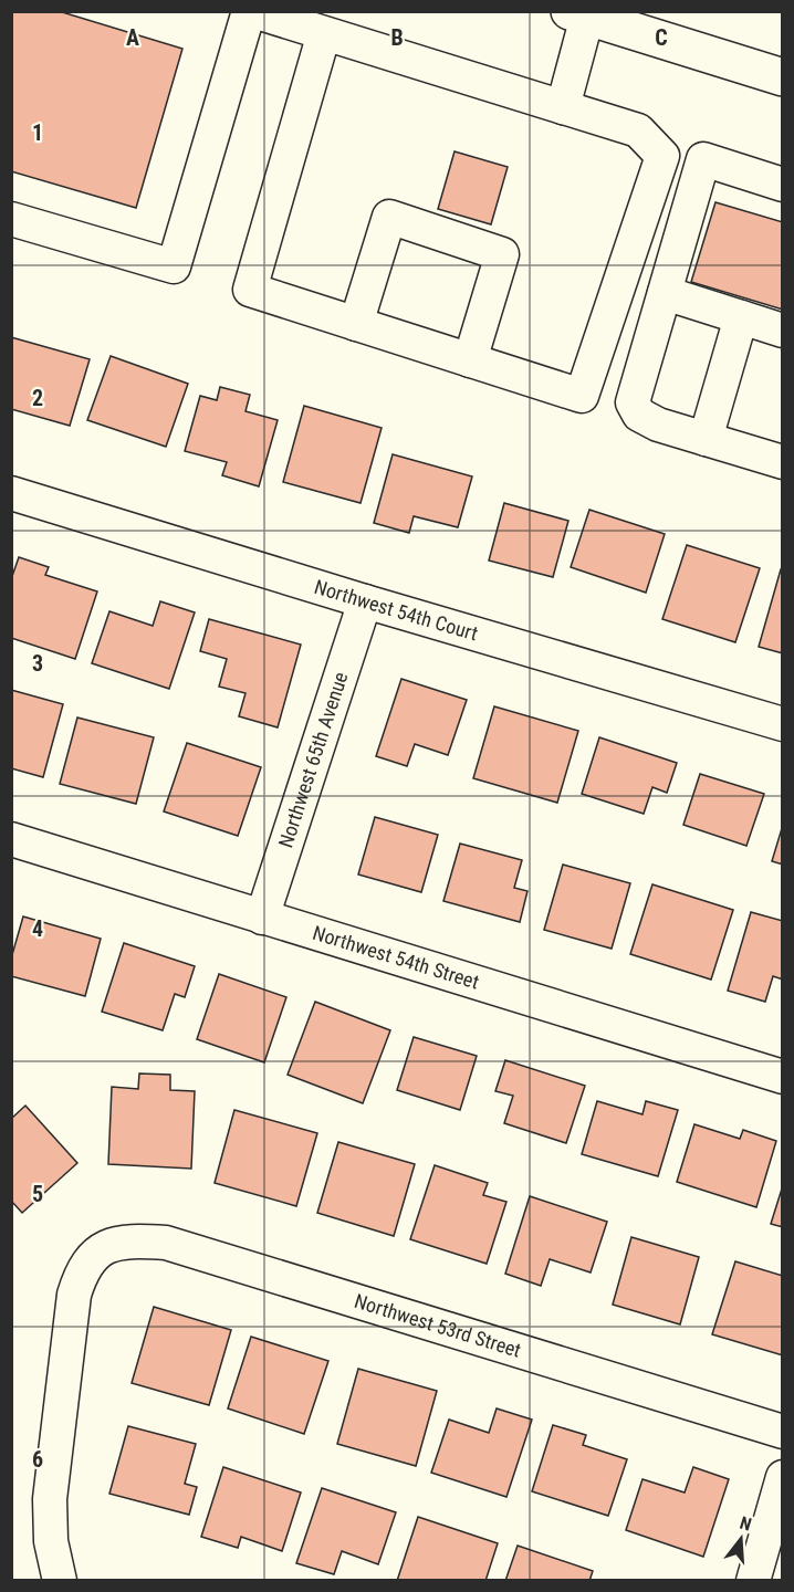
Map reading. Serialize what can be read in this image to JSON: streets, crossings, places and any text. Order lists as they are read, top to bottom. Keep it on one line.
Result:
{"streets":{"street":["Northwest 54th Court","Northwest 65th Avenue","Northwest 54th Street","Northwest 53rd Street"]},"crossings":[["Northwest 54th Court","Northwest 65th Avenue"],["Northwest 65th Avenue","Northwest 54th Street"]],"north":"top","grid":{"columns":["A","B","C"],"rows":["1","2","3","4","5","6"]}}
